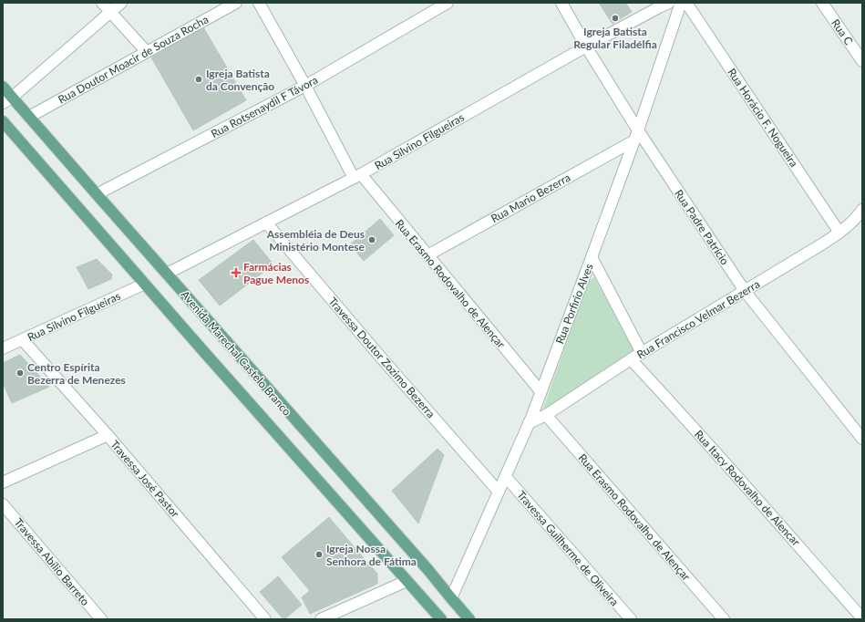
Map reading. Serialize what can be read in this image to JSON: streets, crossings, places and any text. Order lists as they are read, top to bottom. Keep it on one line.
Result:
{"streets":{"main road":["Avenida Marechal Castelo Branco"],"street":["Rua C","Rua Doutor Moacir de Souza Rocha","Rua Rotsenaydil F Távora","Rua Horácio F. Nogueira","Rua Silvino Filgueiras","Rua Mario Bezerra","Rua Padre Patrício","Rua Erasmo Rodovalho de Alençar","Rua Porfirio Alves","Rua Francisco Velmar Bezerra","Travessa Doutor Zozimo Bezerra","Travessa José Pastor","Rua Itacy Rodovalho de Alencar","Travessa Guilherme de Oliveira","Travessa Abílio Barreto"]},"crossings":[["Rua Doutor Moacir de Souza Rocha","Avenida Marechal Castelo Branco"],["Rua Rotsenaydil F Távora","Rua Erasmo Rodovalho de Alençar"],["Rua Rotsenaydil F Távora","Avenida Marechal Castelo Branco"],["Rua Horácio F. Nogueira","Rua Francisco Velmar Bezerra"],["Rua Silvino Filgueiras","Rua Padre Patrício"],["Rua Silvino Filgueiras","Rua Erasmo Rodovalho de Alençar"],["Rua Silvino Filgueiras","Avenida Marechal Castelo Branco"],["Rua Silvino Filgueiras","Travessa Doutor Zozimo Bezerra"],["Rua Silvino Filgueiras","Travessa José Pastor"],["Rua Mario Bezerra","Rua Padre Patrício"],["Rua Mario Bezerra","Rua Erasmo Rodovalho de Alençar"],["Rua Mario Bezerra","Rua Porfirio Alves"],["Rua Padre Patrício","Rua Porfirio Alves"],["Rua Padre Patrício","Rua Francisco Velmar Bezerra"],["Rua Erasmo Rodovalho de Alençar","Rua Porfirio Alves"],["Rua Erasmo Rodovalho de Alençar","Rua Francisco Velmar Bezerra"],["Rua Porfirio Alves","Rua Francisco Velmar Bezerra"],["Rua Porfirio Alves","Avenida Marechal Castelo Branco"],["Rua Porfirio Alves","Travessa Doutor Zozimo Bezerra"],["Rua Porfirio Alves","Travessa Guilherme de Oliveira"],["Rua Francisco Velmar Bezerra","Rua Itacy Rodovalho de Alencar"]],"places":{"other":["Igreja Batista Regular Filadélfia","Igreja Batista da Convenção","Assembléia de Deus Ministério Montese","Centro Espírita Bezerra de Menezes","Igreja Nossa Senhora de Fátima"],"health":["Farmácias Pague Menos"]}}
